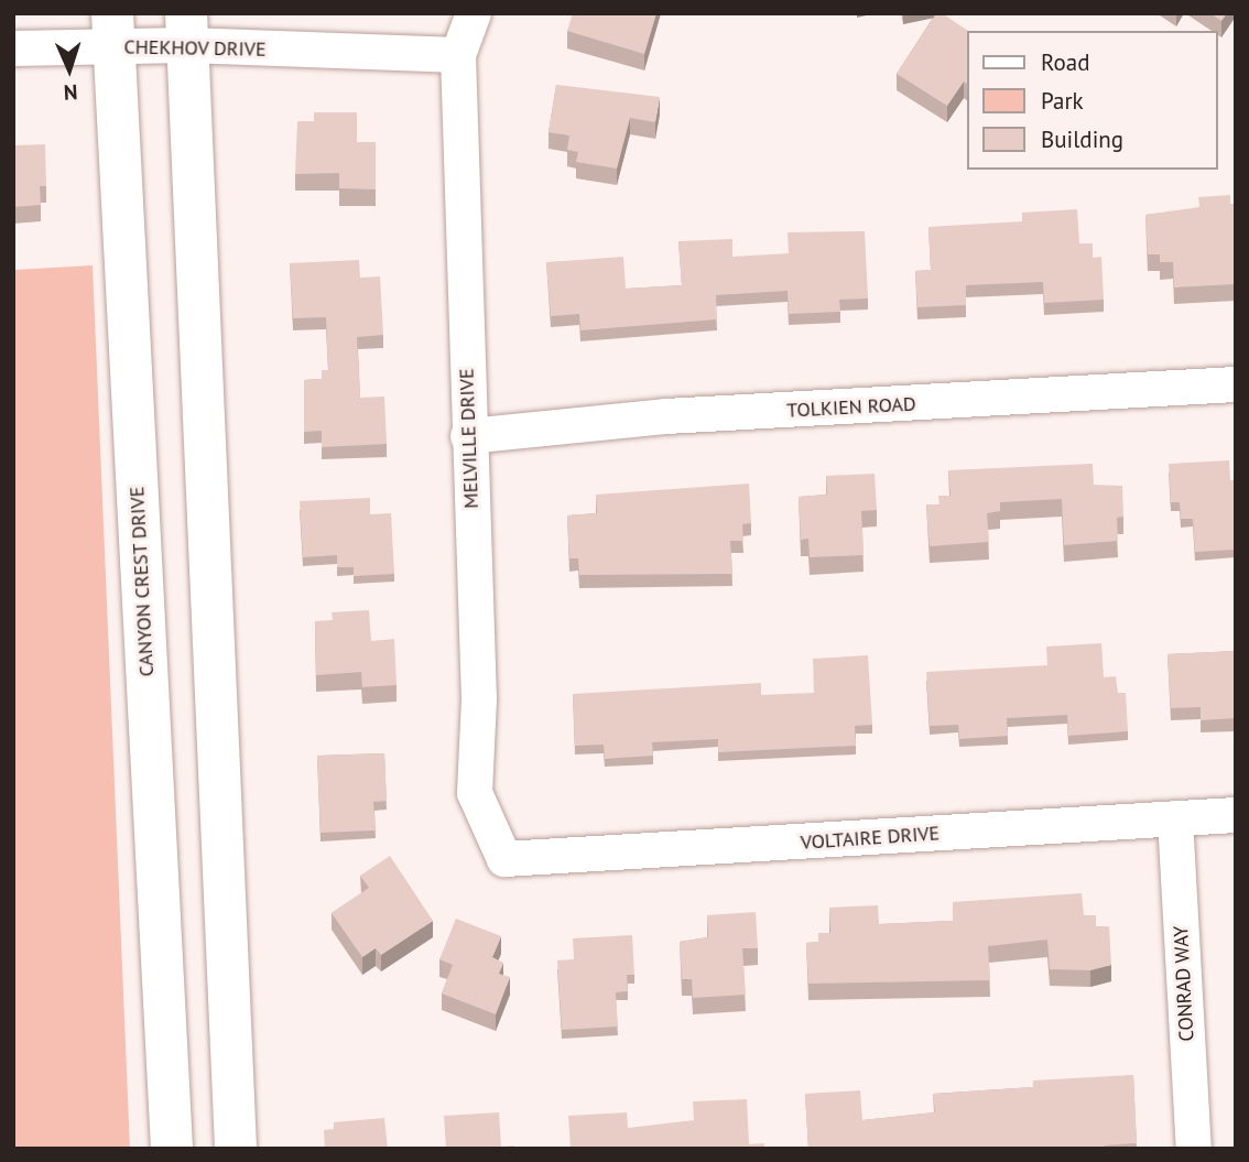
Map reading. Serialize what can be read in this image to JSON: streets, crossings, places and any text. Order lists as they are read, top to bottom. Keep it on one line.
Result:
{"streets":{"main road":["CANYON CREST DRIVE"],"street":["CHEKHOV DRIVE","TOLKIEN ROAD","MELVILLE DRIVE","VOLTAIRE DRIVE","CONRAD WAY"]},"crossings":[["CHEKHOV DRIVE","MELVILLE DRIVE"],["CHEKHOV DRIVE","CANYON CREST DRIVE"],["TOLKIEN ROAD","MELVILLE DRIVE"],["MELVILLE DRIVE","VOLTAIRE DRIVE"],["VOLTAIRE DRIVE","CONRAD WAY"]],"legend":["Road","Park","Building"],"north":"bottom"}
